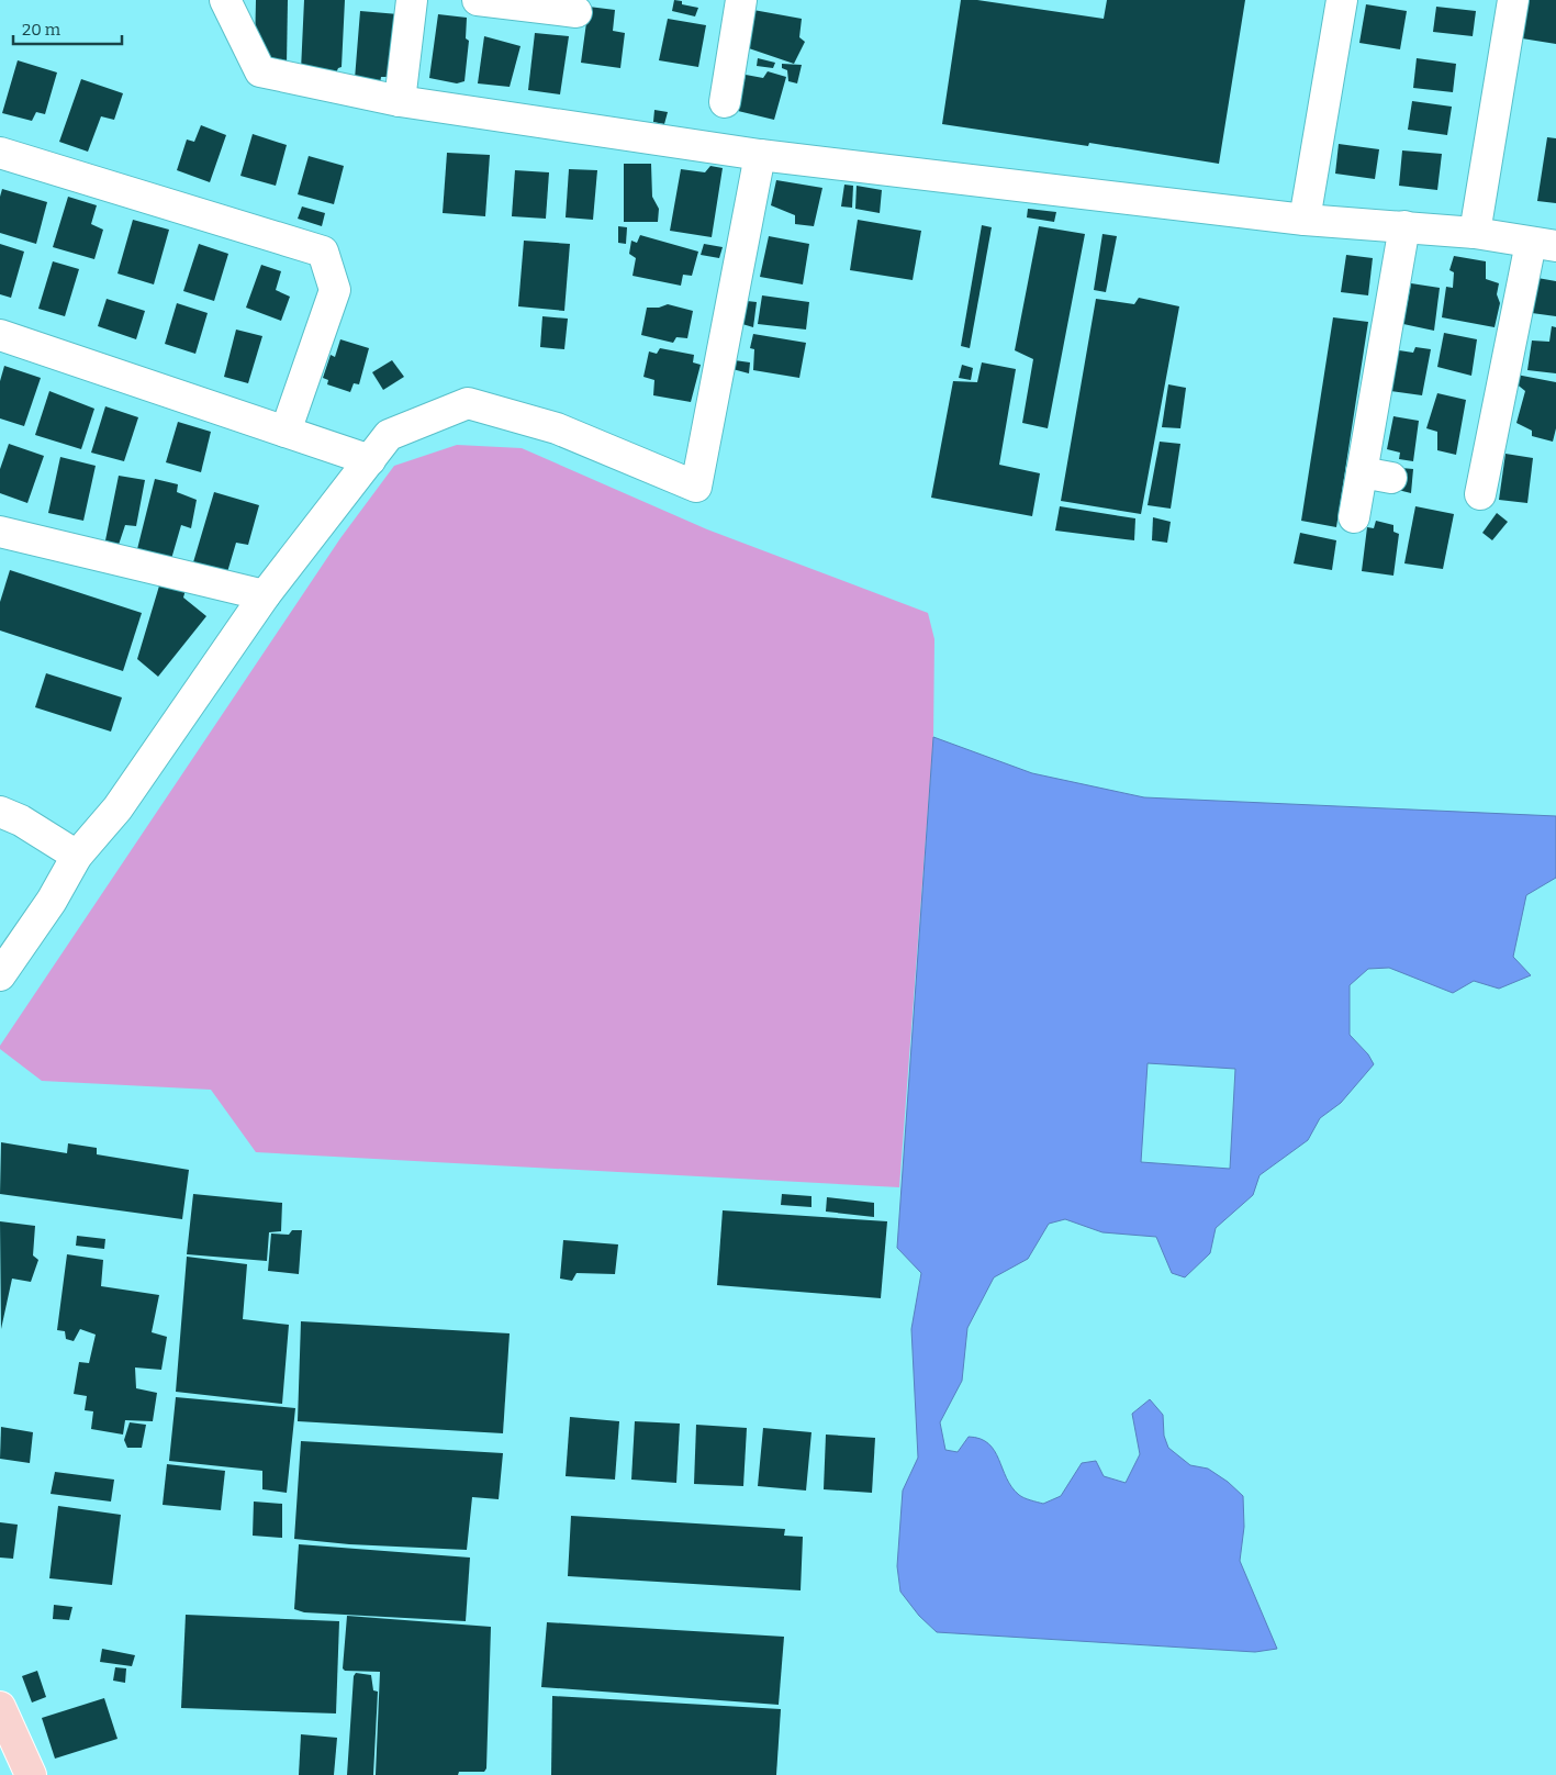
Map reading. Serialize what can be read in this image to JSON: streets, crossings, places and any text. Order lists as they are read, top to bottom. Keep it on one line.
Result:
{"scale_bar":"20 m"}
